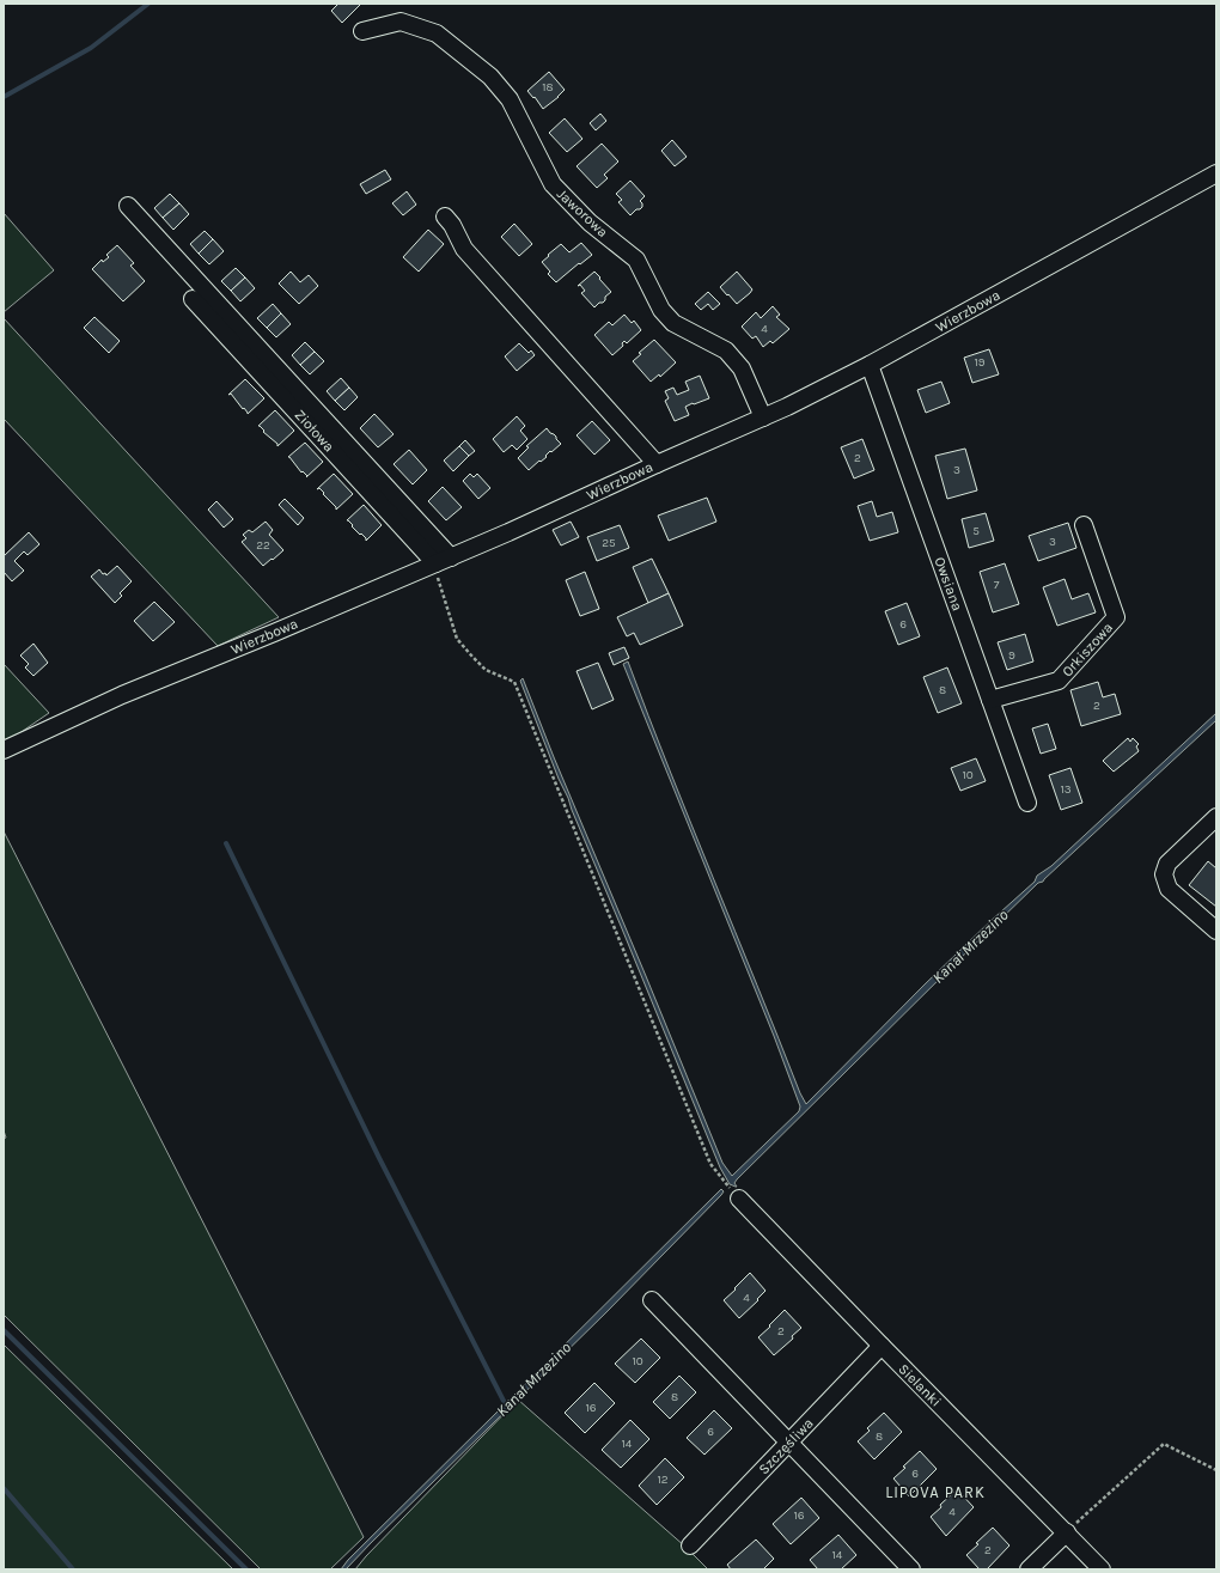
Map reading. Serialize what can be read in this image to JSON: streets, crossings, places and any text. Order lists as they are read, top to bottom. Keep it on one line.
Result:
{"streets":{"street":["Jaworowa","Wierzbowa","Ziołowa","Owsiana","Orkiszowa","Sielanki","Szczęśliwa"]},"crossings":[["Jaworowa","Wierzbowa"],["Wierzbowa","Ziołowa"],["Wierzbowa","Owsiana"],["Owsiana","Orkiszowa"],["Sielanki","Szczęśliwa"]],"districts":["LIPOVA PARK"],"water":["Kanał Mrzezino"],"house_numbers":["18","4","19","2","3","5","3","25","22","7","6","9","8","2","10","13","4","2","10","8","16","6","8","14","6","12","4","16","2","14"]}
